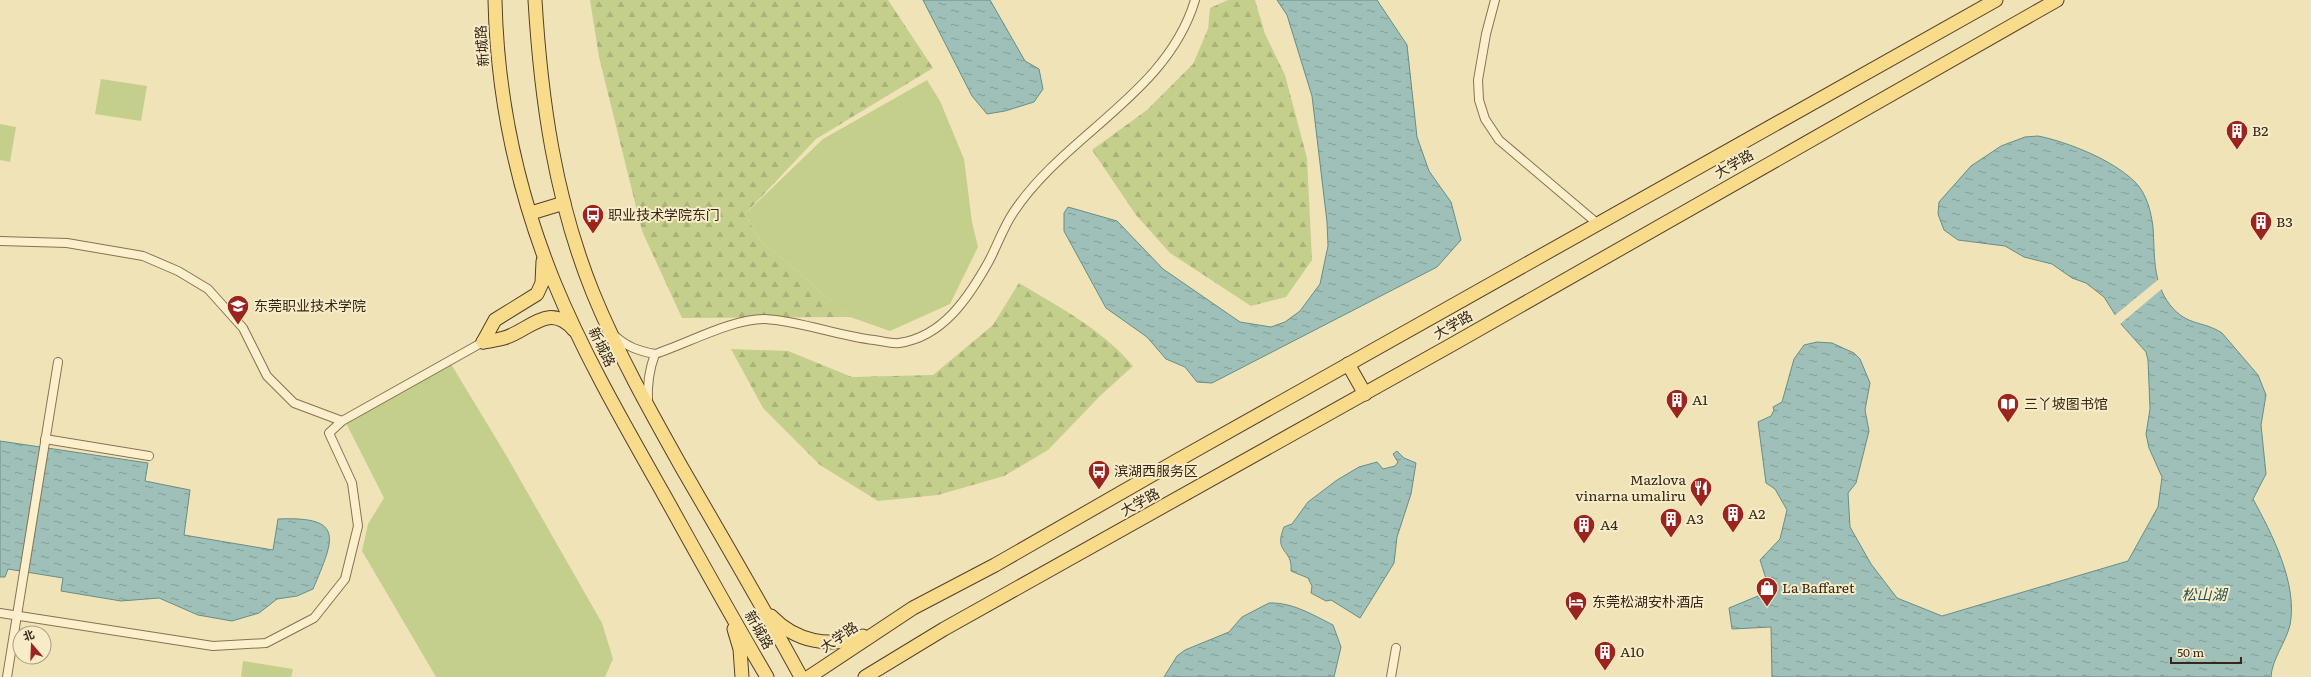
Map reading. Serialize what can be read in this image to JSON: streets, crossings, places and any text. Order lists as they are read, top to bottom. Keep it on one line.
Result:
{"streets":{"main road":["新城路","大学路"]},"water":["松山湖"],"places":{"building":["B2","B3","A1","A2","A3","A4","A10"],"bus stop":["职业技术学院东门","滨湖西服务区"],"school or university":["东莞职业技术学院"],"library":["三丫坡图书馆"],"restaurant":["Mazlova vinarna umaliru"],"shop":["La Baffaret"],"hotel":["东莞松湖安朴酒店"]},"scale_bar":"50 m","north":"top"}
